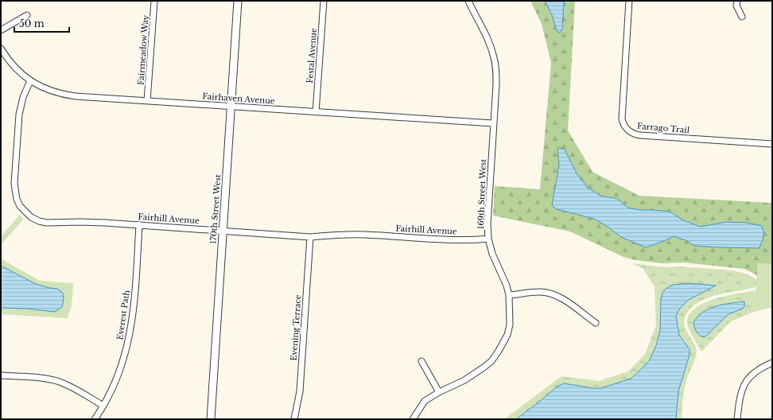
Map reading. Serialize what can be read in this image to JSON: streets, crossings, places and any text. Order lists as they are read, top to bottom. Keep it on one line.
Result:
{"streets":{"street":["Fairmeadow Way","Festal Avenue","Fairhaven Avenue","Farrago Trail","169th Street West","170th Street West","Fairhill Avenue","Everest Path","Evening Terrace"]},"crossings":[["Fairmeadow Way","Fairhaven Avenue"],["Festal Avenue","Fairhaven Avenue"],["Fairhaven Avenue","169th Street West"],["Fairhaven Avenue","170th Street West"],["Fairhaven Avenue","Fairhill Avenue"],["169th Street West","Fairhill Avenue"],["170th Street West","Fairhill Avenue"],["Fairhill Avenue","Everest Path"],["Fairhill Avenue","Evening Terrace"]],"scale_bar":"50 m"}
